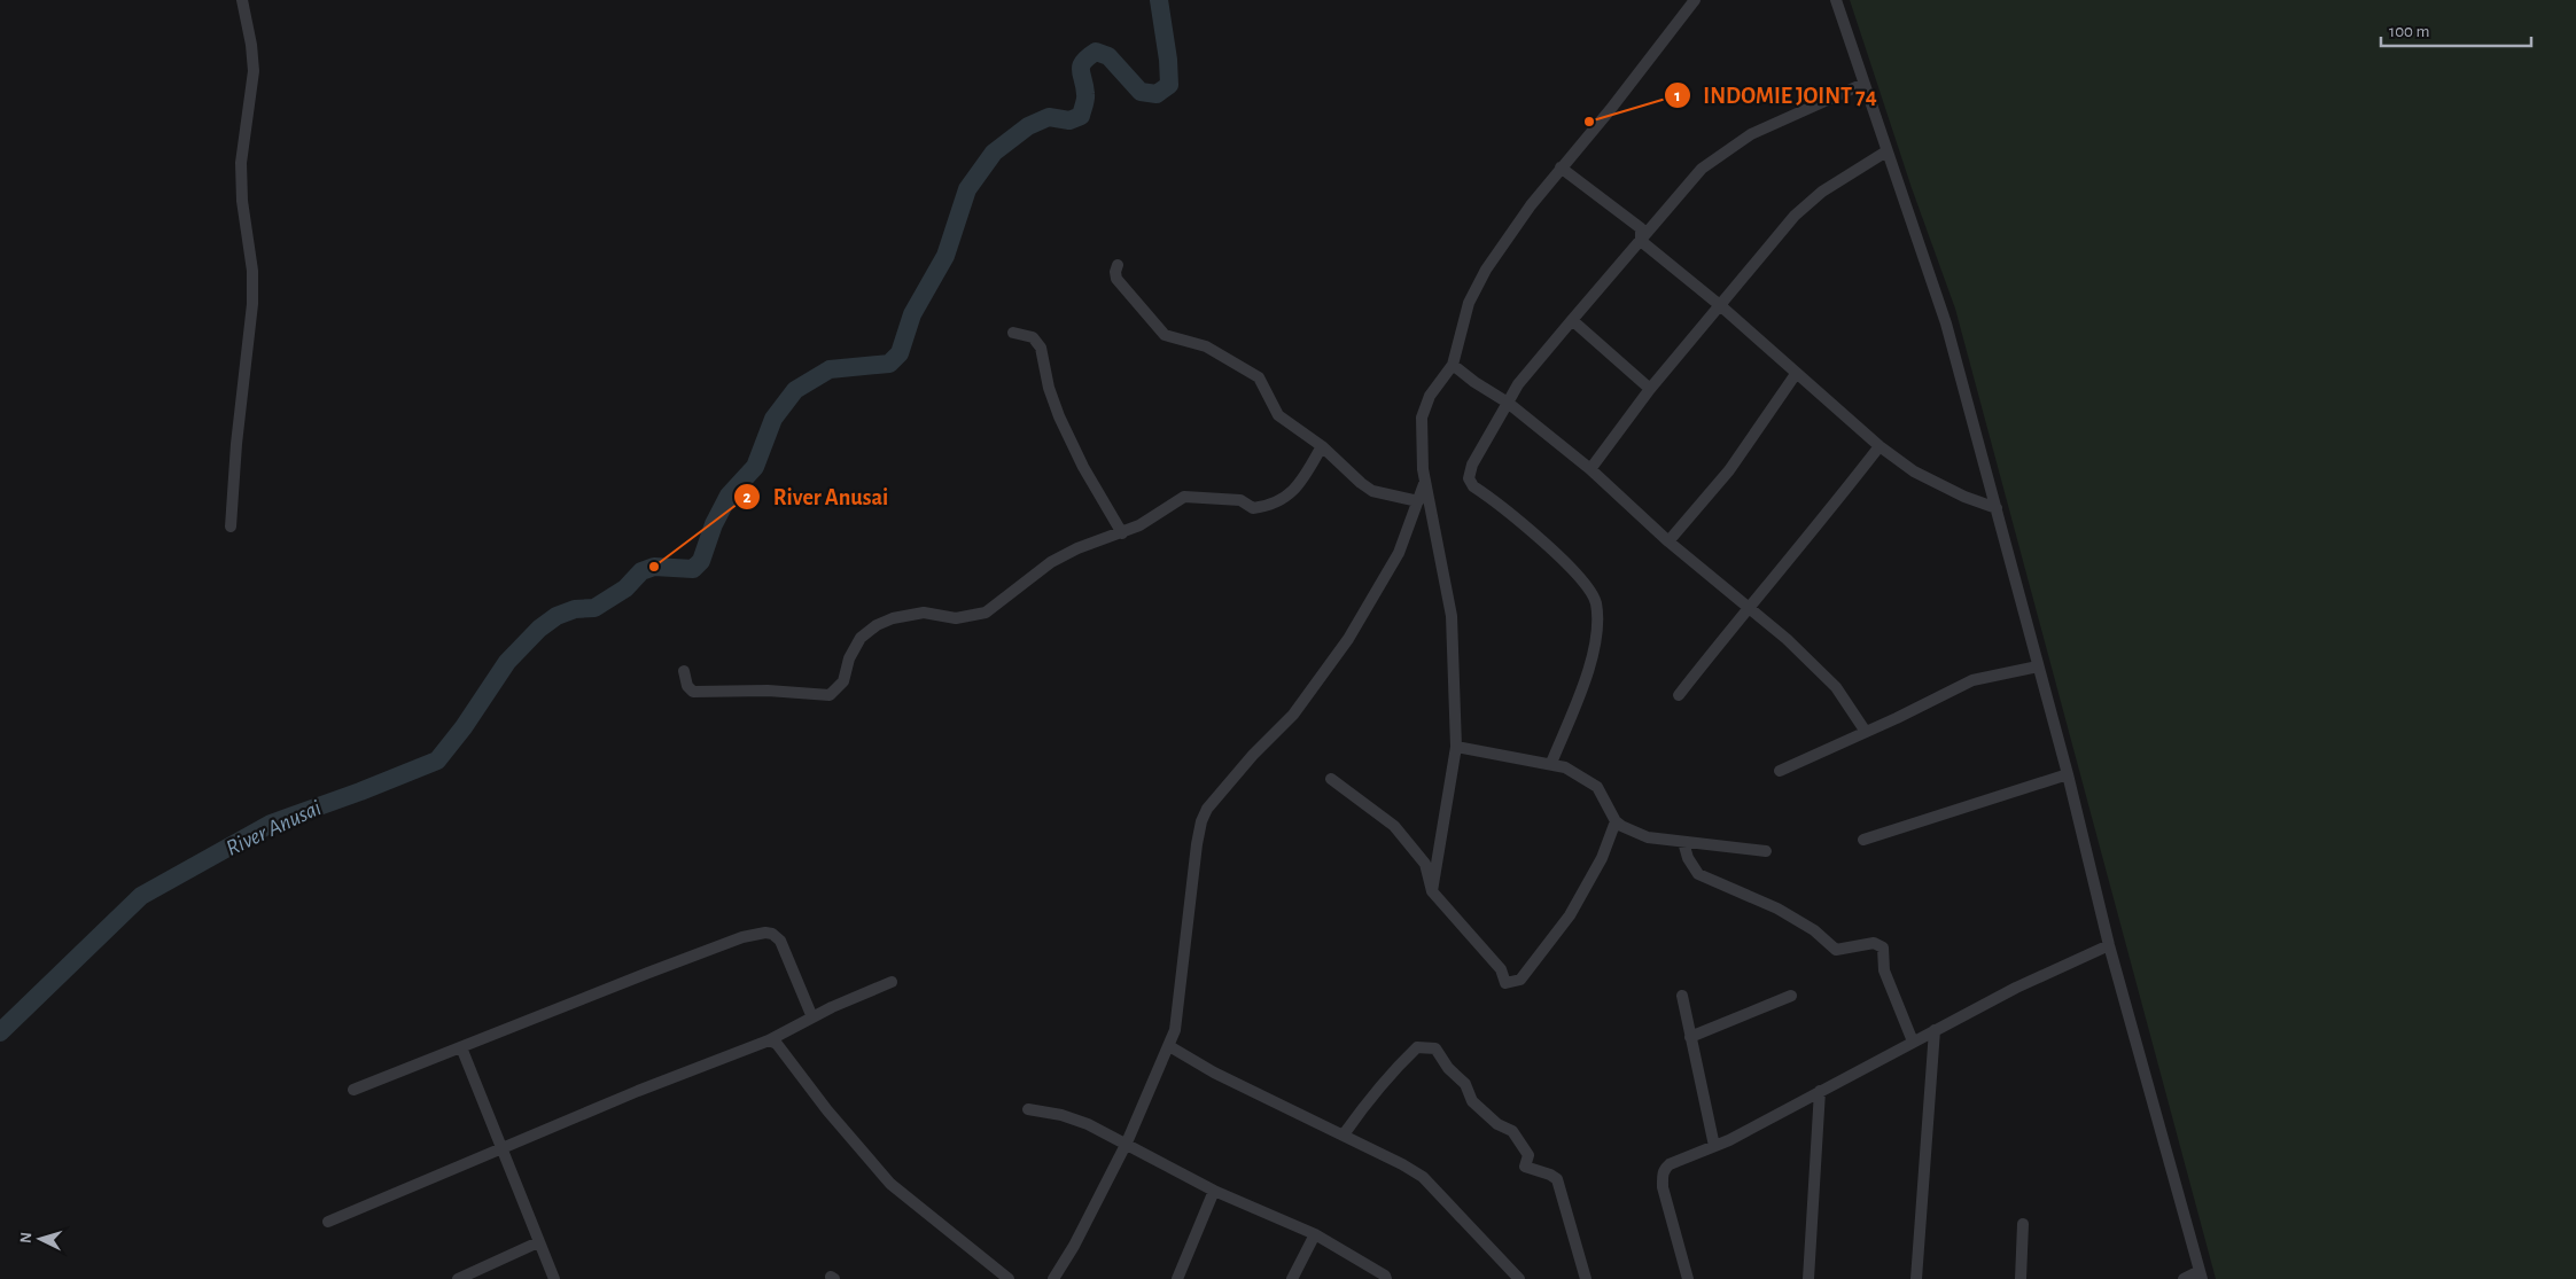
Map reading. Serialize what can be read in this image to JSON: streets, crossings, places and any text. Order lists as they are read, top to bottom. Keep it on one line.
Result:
{"water":["River Anusai"],"places":["INDOMIE JOINT 74","River Anusai"],"scale_bar":"100 m","north":"left"}
